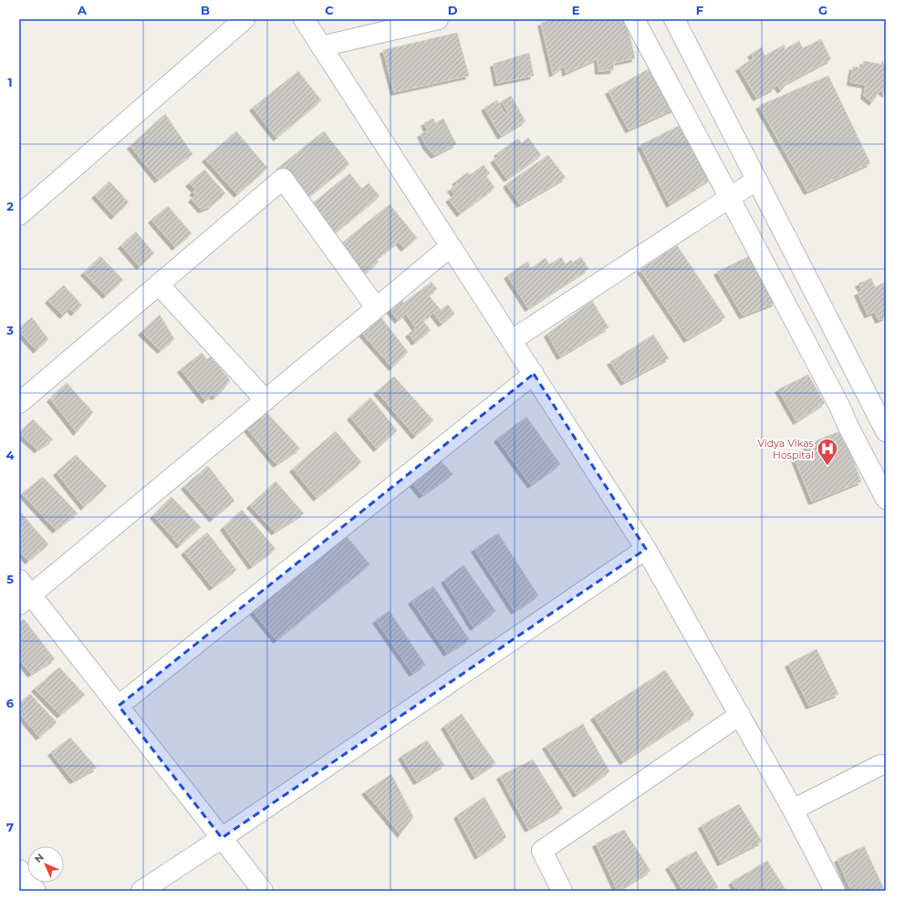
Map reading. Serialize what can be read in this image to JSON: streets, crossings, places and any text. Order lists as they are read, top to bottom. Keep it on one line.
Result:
{"places":{"hospital":["Vidya Vikas Hospital"]},"north":"top left","grid":{"columns":["A","B","C","D","E","F","G"],"rows":["1","2","3","4","5","6","7"]}}
